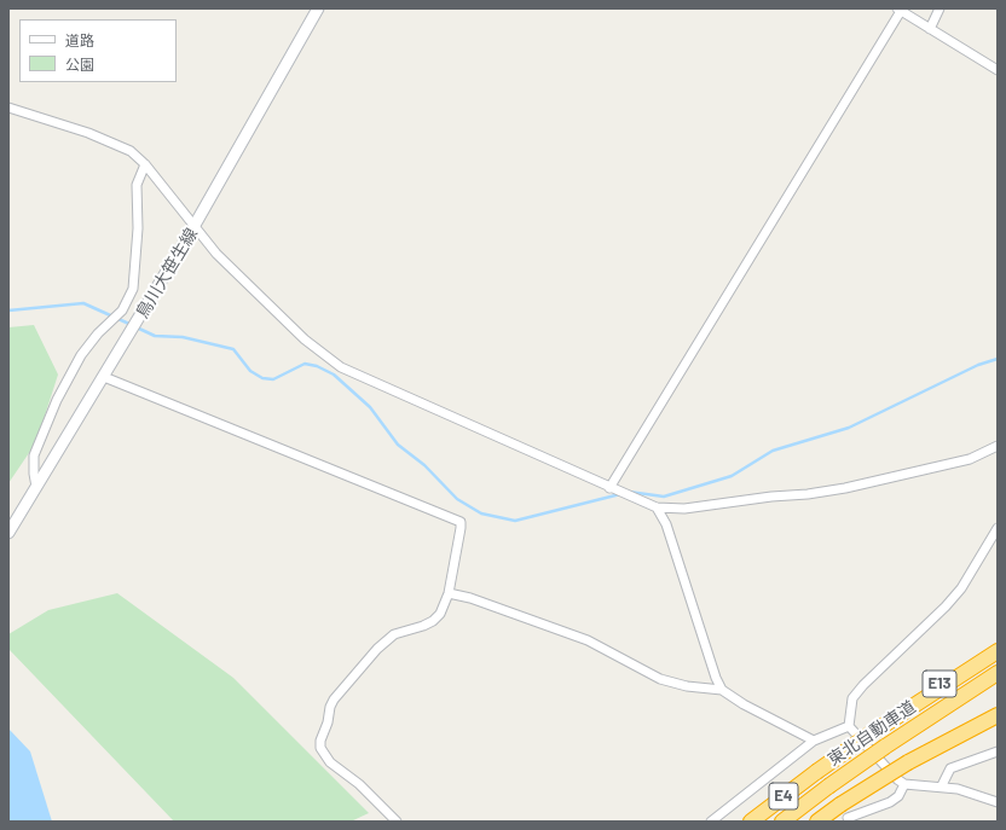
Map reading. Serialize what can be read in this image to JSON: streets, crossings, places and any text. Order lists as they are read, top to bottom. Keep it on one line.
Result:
{"streets":{"highway":["E13","東北自動車道","E4"],"street":["鳥川大笹生線"]},"crossings":[["E13","東北自動車道"]],"legend":["道路","公園"]}
